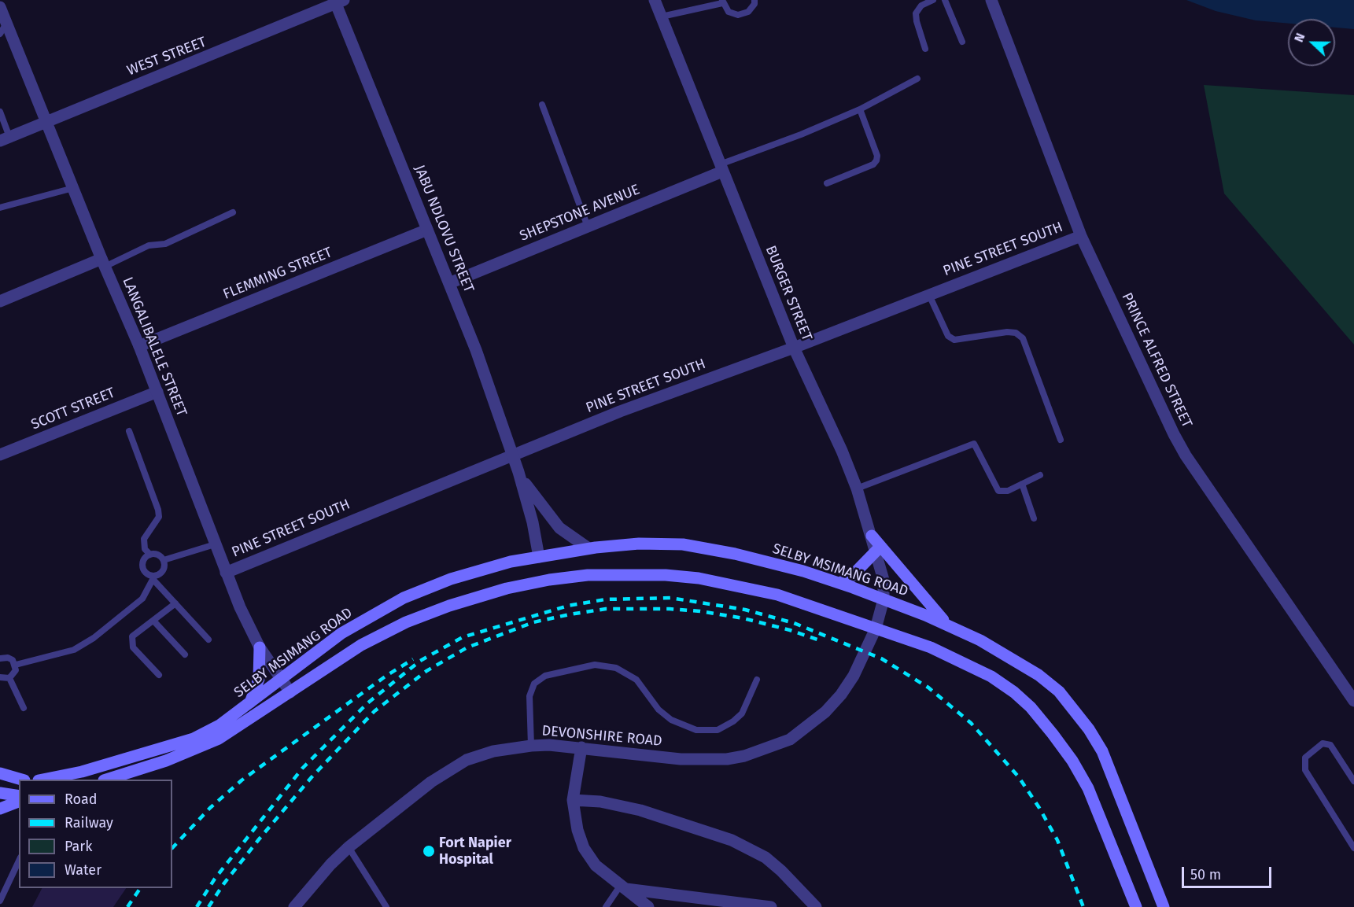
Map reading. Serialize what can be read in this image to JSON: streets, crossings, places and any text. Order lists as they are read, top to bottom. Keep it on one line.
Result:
{"streets":{"main road":["SELBY MSIMANG ROAD"],"street":["WEST STREET","SHEPSTONE AVENUE","JABU NDLOVU STREET","PINE STREET SOUTH","FLEMMING STREET","BURGER STREET","LANGALIBALELE STREET","PRINCE ALFRED STREET","SCOTT STREET","DEVONSHIRE ROAD"]},"crossings":[["WEST STREET","JABU NDLOVU STREET"],["WEST STREET","LANGALIBALELE STREET"],["SHEPSTONE AVENUE","JABU NDLOVU STREET"],["SHEPSTONE AVENUE","BURGER STREET"],["JABU NDLOVU STREET","PINE STREET SOUTH"],["JABU NDLOVU STREET","FLEMMING STREET"],["JABU NDLOVU STREET","SELBY MSIMANG ROAD"],["PINE STREET SOUTH","BURGER STREET"],["PINE STREET SOUTH","LANGALIBALELE STREET"],["PINE STREET SOUTH","PRINCE ALFRED STREET"],["FLEMMING STREET","LANGALIBALELE STREET"],["BURGER STREET","SELBY MSIMANG ROAD"],["BURGER STREET","DEVONSHIRE ROAD"],["LANGALIBALELE STREET","SCOTT STREET"],["LANGALIBALELE STREET","SELBY MSIMANG ROAD"],["SELBY MSIMANG ROAD","DEVONSHIRE ROAD"]],"places":["Fort Napier Hospital"],"legend":["Road","Railway","Park","Water"],"scale_bar":"50 m","north":"left"}
